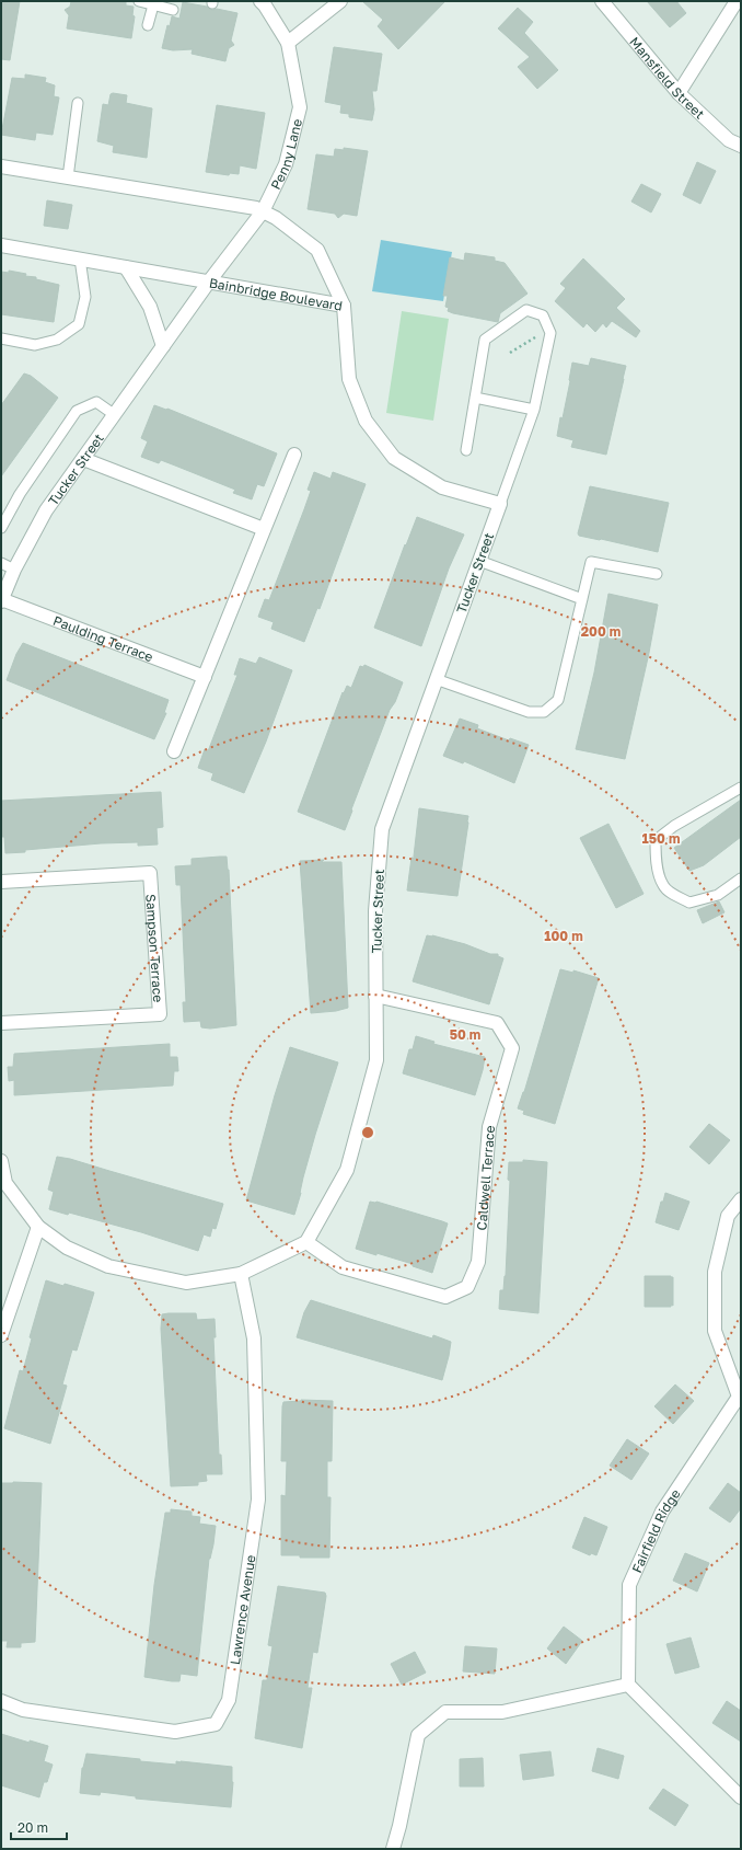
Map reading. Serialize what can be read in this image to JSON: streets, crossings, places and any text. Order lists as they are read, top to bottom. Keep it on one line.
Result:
{"streets":{"street":["Mansfield Street","Penny Lane","Bainbridge Boulevard","Tucker Street","Paulding Terrace","Sampson Terrace","Caldwell Terrace","Fairfield Ridge","Lawrence Avenue"]},"crossings":[["Penny Lane","Bainbridge Boulevard"],["Penny Lane","Tucker Street"],["Bainbridge Boulevard","Tucker Street"],["Tucker Street","Paulding Terrace"],["Tucker Street","Caldwell Terrace"]],"scale_bar":"20 m","rings":["200 m","150 m","100 m","50 m"]}
